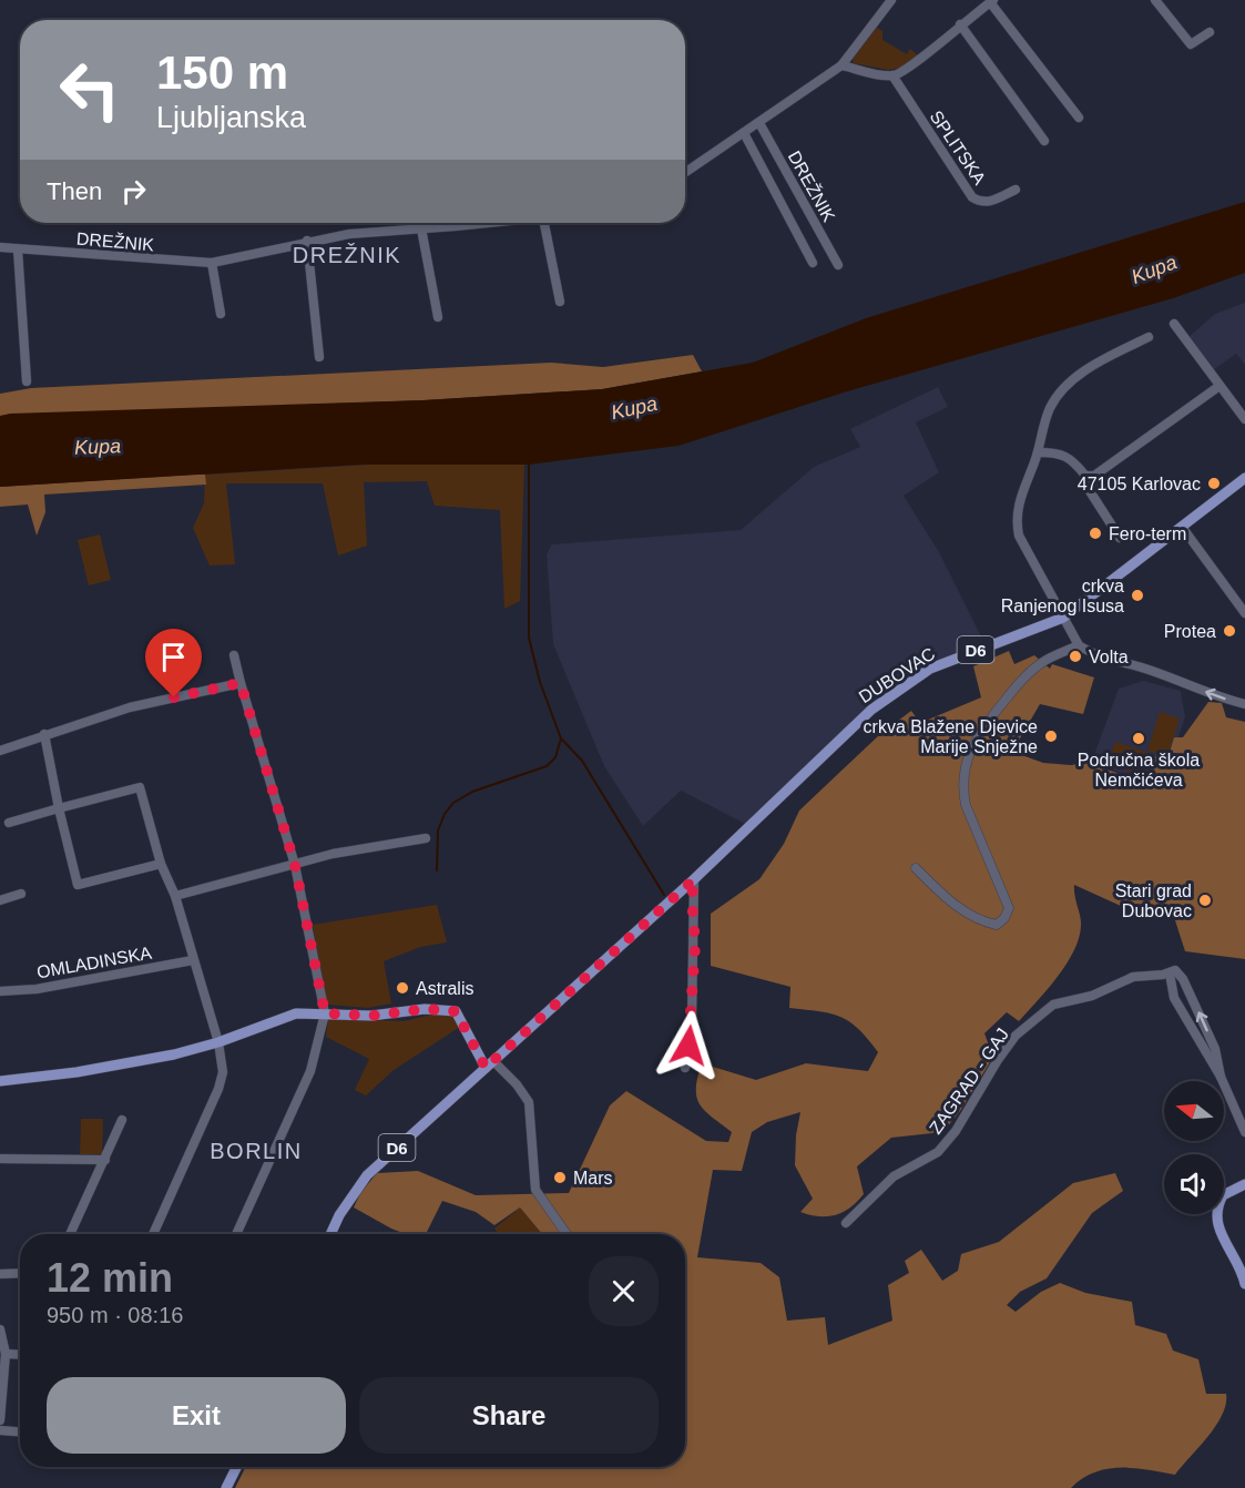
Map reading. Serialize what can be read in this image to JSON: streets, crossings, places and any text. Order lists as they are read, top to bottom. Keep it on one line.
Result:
{"streets":{"main road":["D6","DUBOVAC"],"street":["SPLITSKA","DREŽNIK","OMLADINSKA","ZAGRAD - GAJ"]},"crossings":[["D6","DUBOVAC"]],"districts":["DREŽNIK","BORLIN"],"water":["Kupa"],"places":["47105 Karlovac","Fero-term","crkva Ranjenog Isusa","Protea","Volta","crkva Blažene Djevice Marije Snježne","Područna škola Nemčićeva","Stari grad Dubovac","Astralis","Mars"],"north":"left","page":{"turn":["150 m","Ljubljanska"],"then":"Then","heading":["12 min","950 m · 08:16"],"buttons":["Exit","Share"]}}
